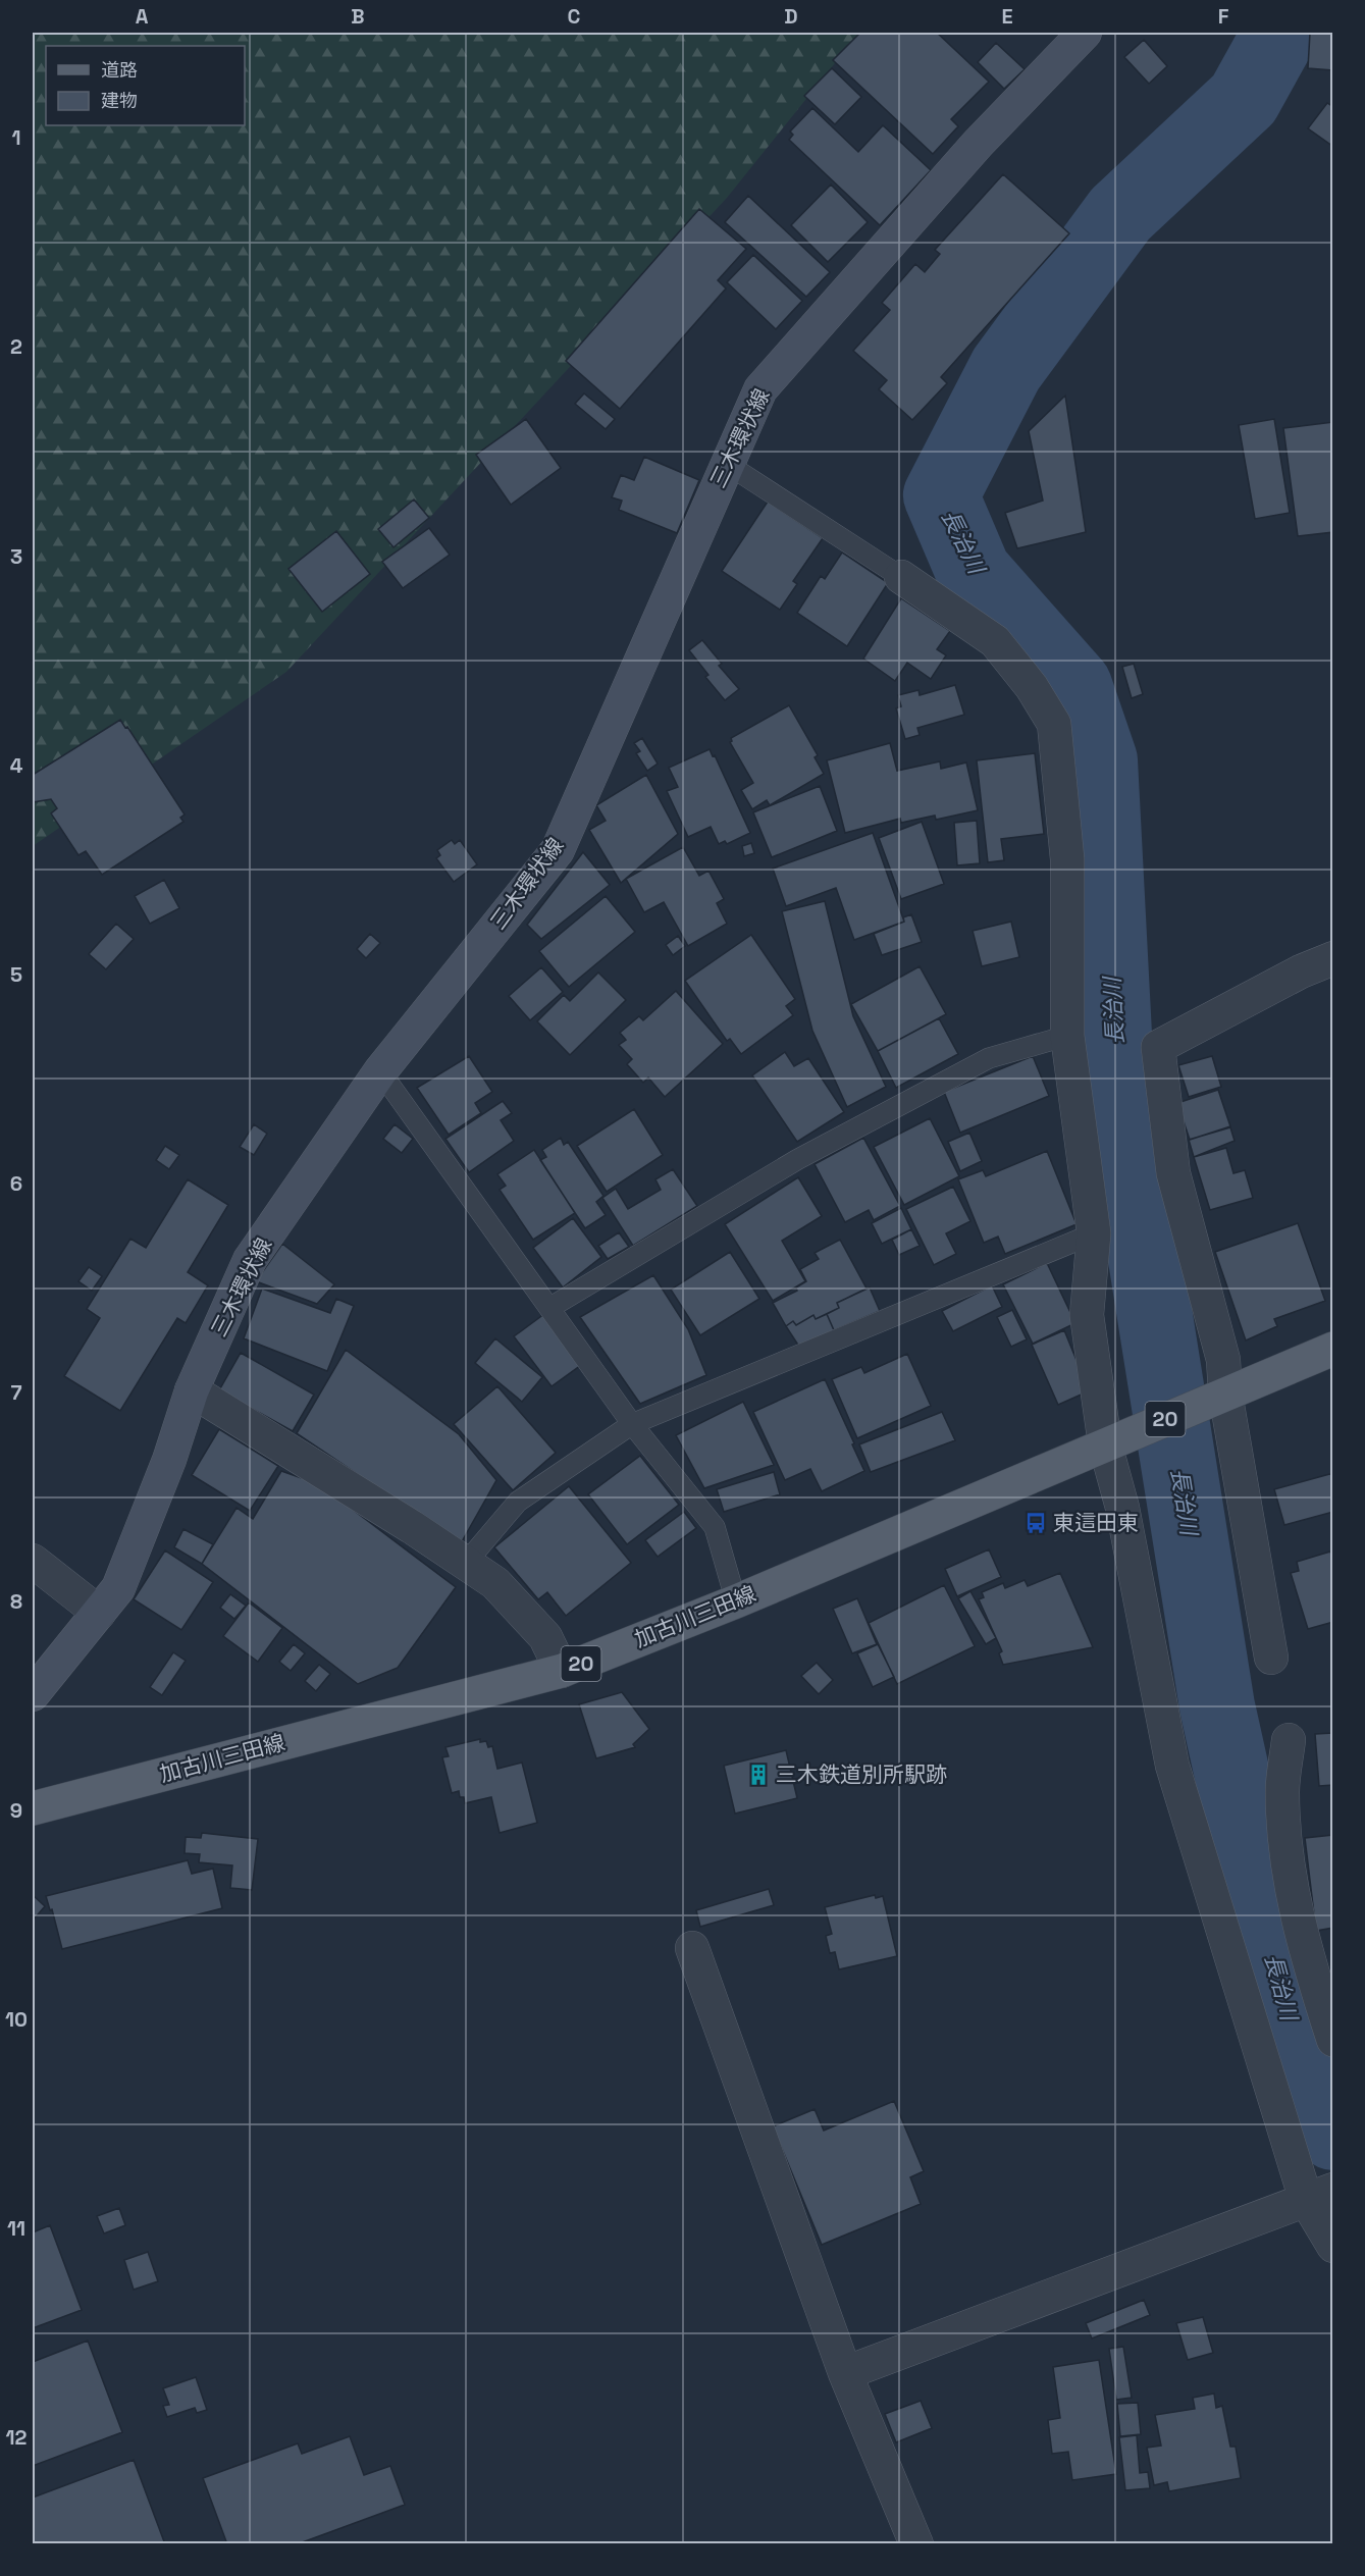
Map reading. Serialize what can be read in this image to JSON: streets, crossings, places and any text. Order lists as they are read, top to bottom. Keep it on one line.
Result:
{"streets":{"main road":["三木環状線","20","加古川三田線"]},"water":["長治川"],"places":{"bus stop":["東這田東"],"building":["三木鉄道別所駅跡"]},"legend":["道路","建物"],"grid":{"columns":["A","B","C","D","E","F"],"rows":["1","2","3","4","5","6","7","8","9","10","11","12"]}}
